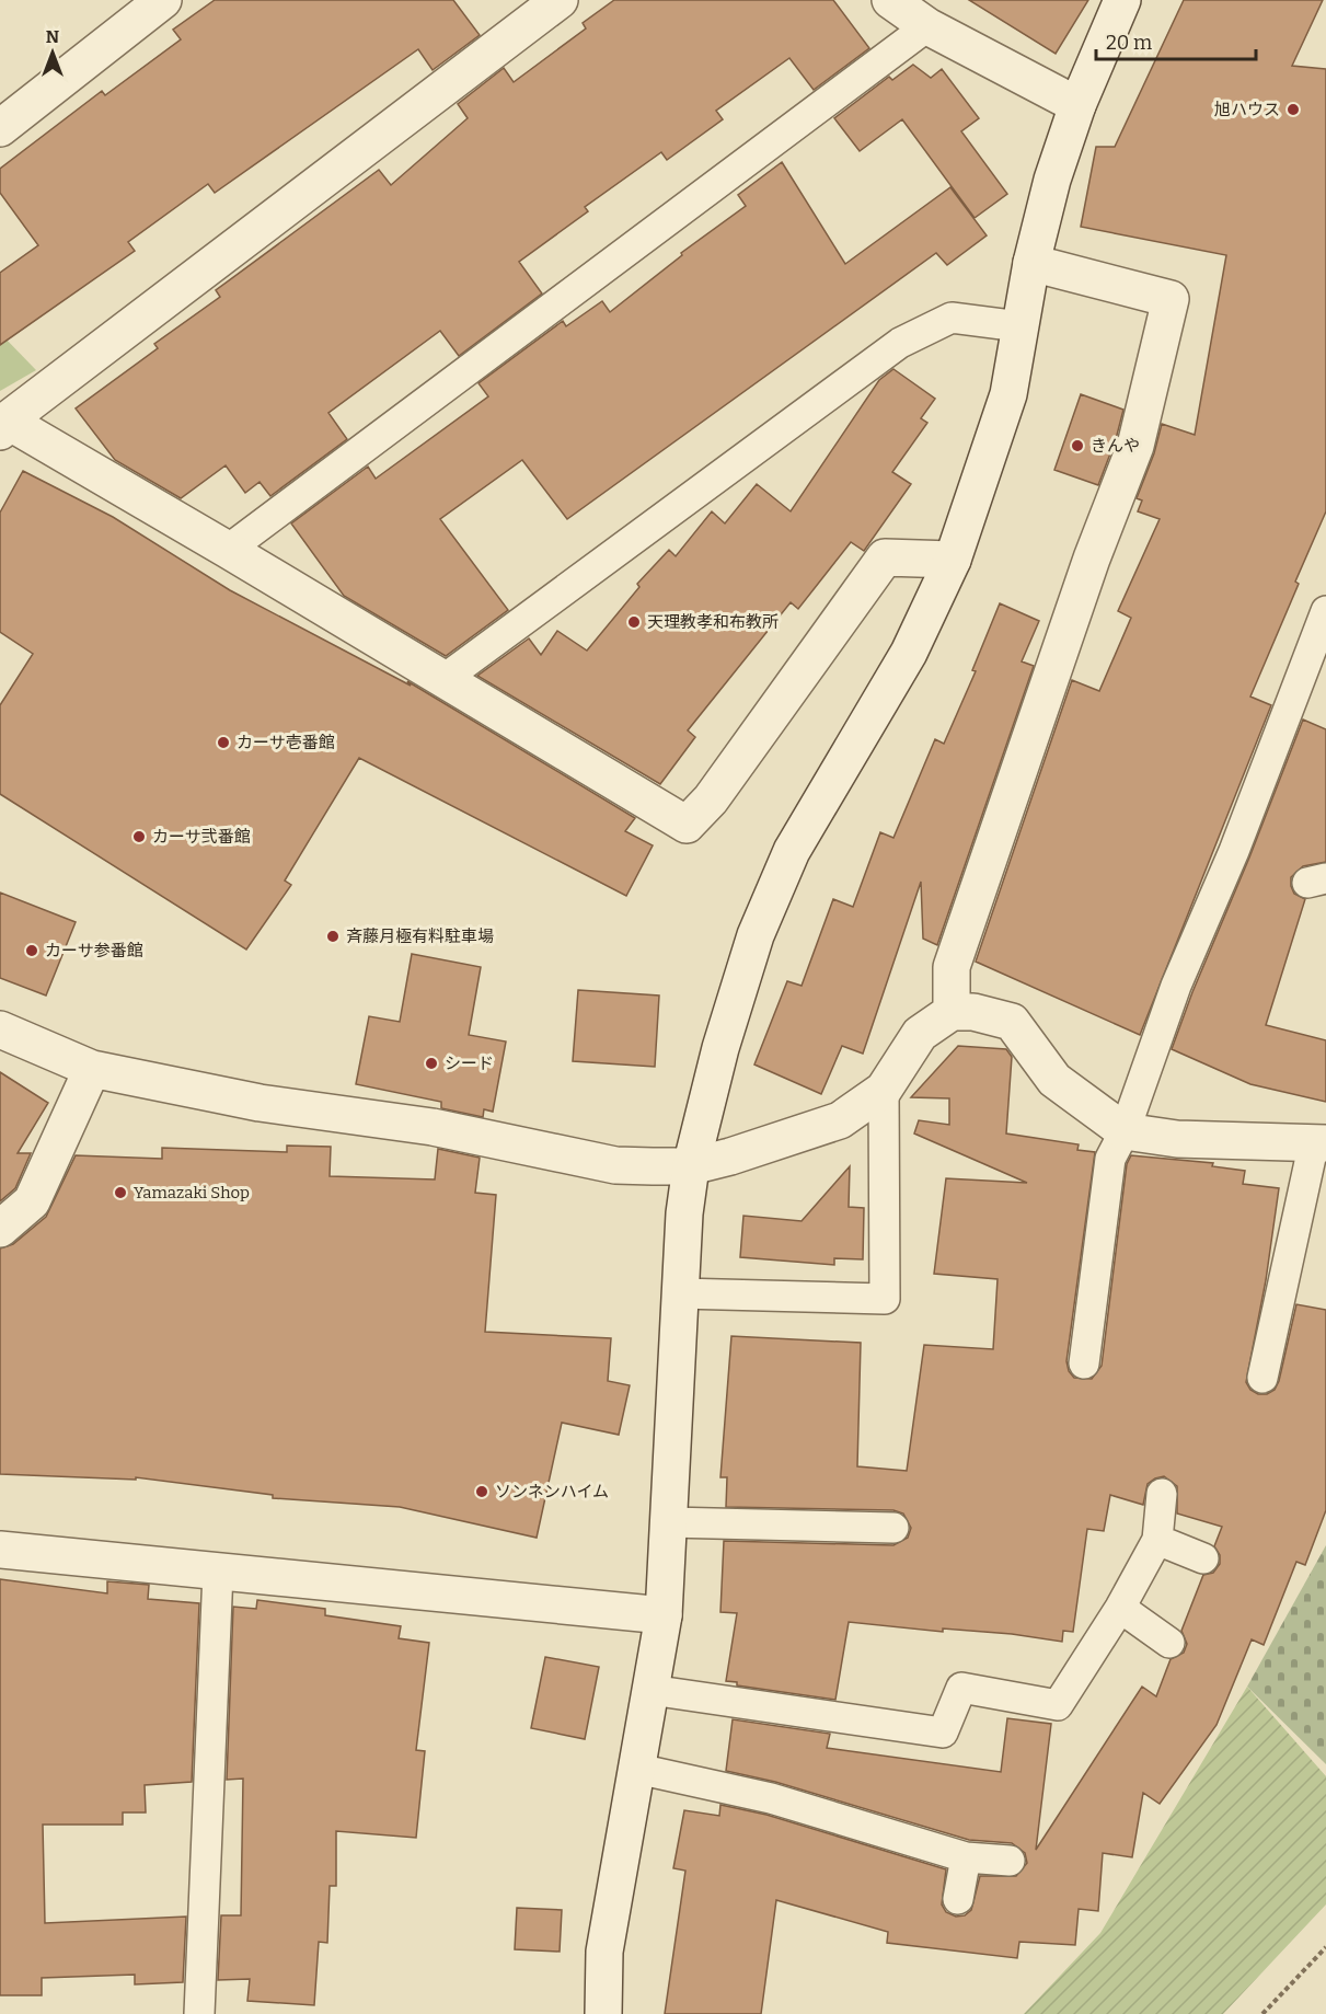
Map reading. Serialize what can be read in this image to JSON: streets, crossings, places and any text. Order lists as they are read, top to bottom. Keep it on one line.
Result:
{"places":["旭ハウス","きんや","天理教孝和布教所","カーサ壱番館","カーサ弐番館","斉藤月極有料駐車場","カーサ参番館","シード","Yamazaki Shop","ソンネンハイム"],"scale_bar":"20 m","north":"top"}
